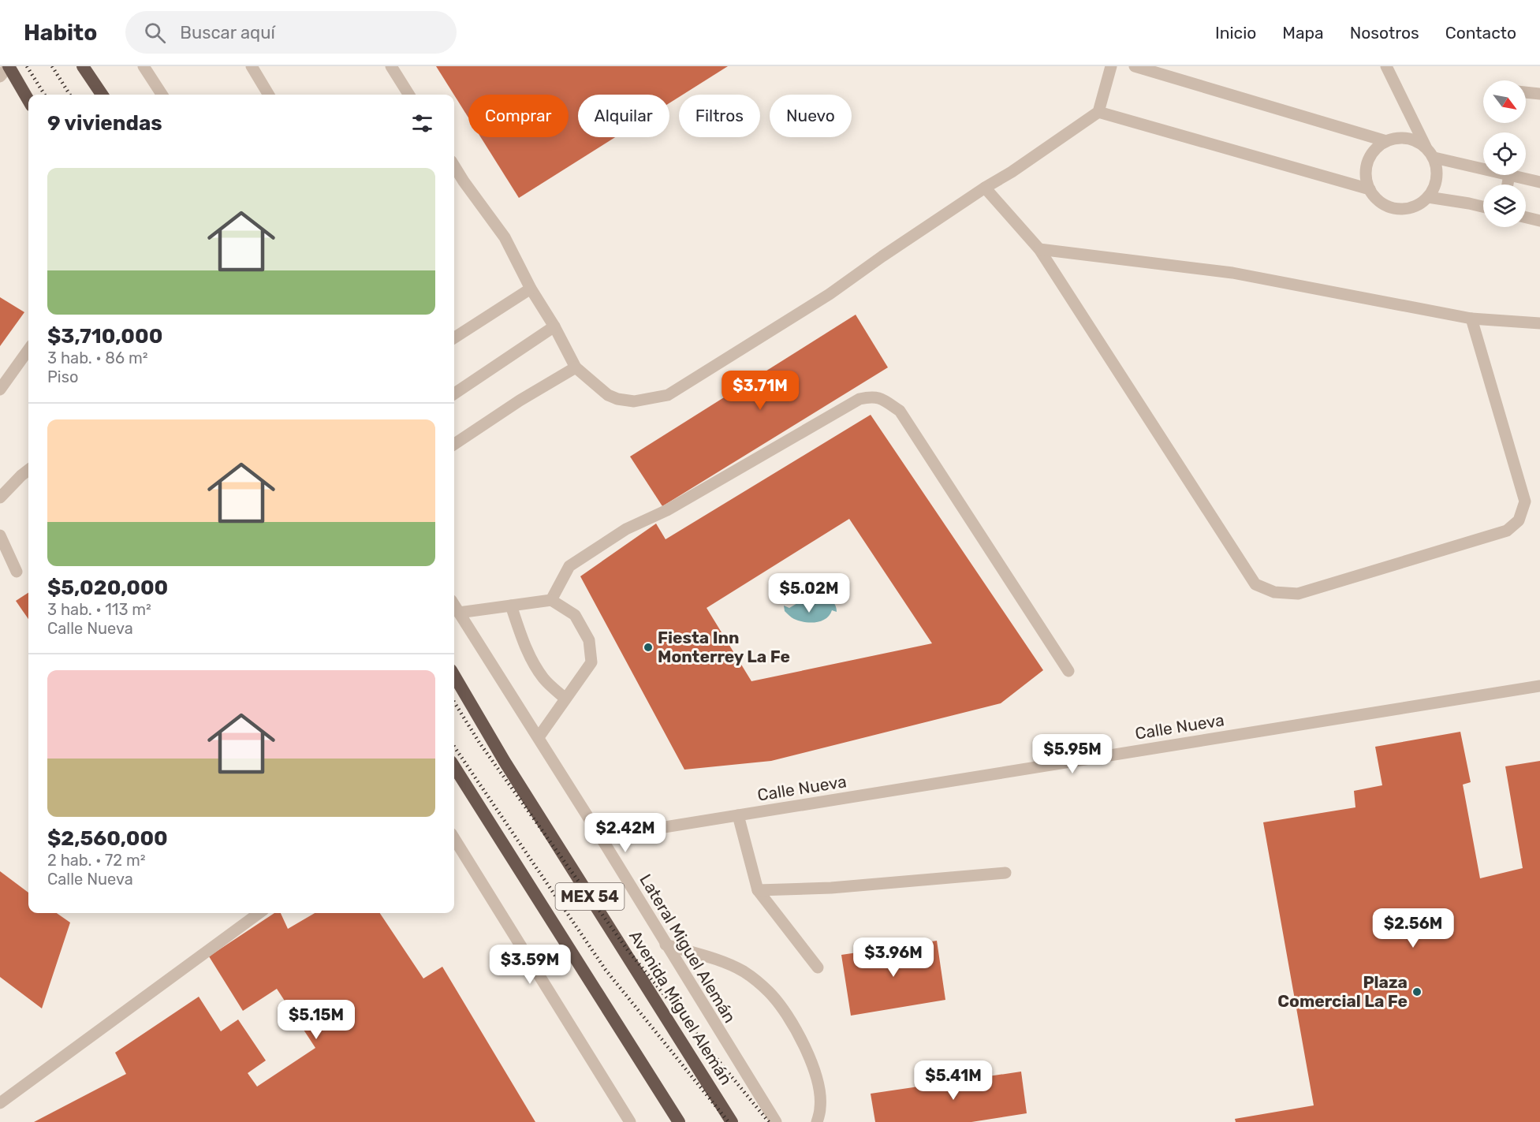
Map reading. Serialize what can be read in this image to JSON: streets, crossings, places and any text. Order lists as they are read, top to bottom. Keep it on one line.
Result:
{"streets":{"highway":["MEX 54","Avenida Miguel Alemán"],"street":["Calle Nueva","Lateral Miguel Alemán"]},"crossings":[["Calle Nueva","Lateral Miguel Alemán"]],"places":["Fiesta Inn Monterrey La Fe","Plaza Comercial La Fe"],"north":"bottom right","page":{"header":"Habito","search":"Buscar aquí","nav":["Inicio","Mapa","Nosotros","Contacto"],"chip":["Comprar","Alquilar","Filtros","Nuevo"],"heading":"9 viviendas","list":[{"name":"$3,710,000","note":"3 hab. · 86 m² · Piso"},{"name":"$5,020,000","note":"3 hab. · 113 m² · Calle Nueva"},{"name":"$2,560,000","note":"2 hab. · 72 m² · Calle Nueva"}],"price":["$3.71M","$5.02M","$5.95M","$2.42M","$2.56M","$3.96M","$3.59M","$5.15M","$5.41M"]}}
